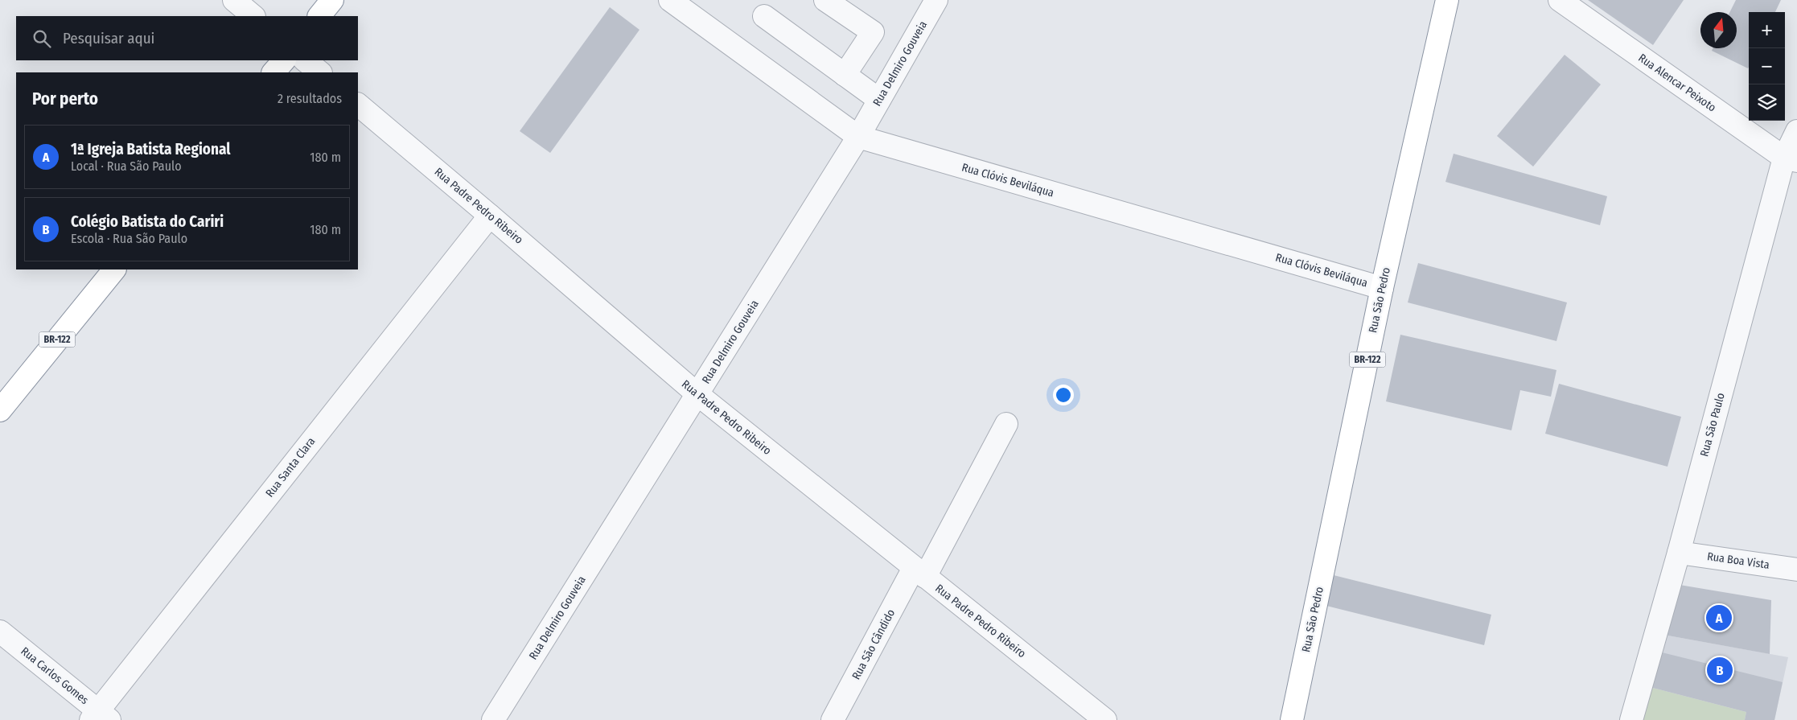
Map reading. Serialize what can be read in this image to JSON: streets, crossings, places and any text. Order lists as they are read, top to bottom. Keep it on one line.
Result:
{"streets":{"highway":["Rua São Pedro","BR-122"],"street":["Rua Delmiro Gouveia","Rua Alencar Peixoto","Rua Clóvis Beviláqua","Rua Padre Pedro Ribeiro","Rua São Paulo","Rua Santa Clara","Rua Boa Vista","Rua São Cândido","Rua Carlos Gomes"]},"crossings":[["Rua Delmiro Gouveia","Rua Clóvis Beviláqua"],["Rua Delmiro Gouveia","Rua Padre Pedro Ribeiro"],["Rua Alencar Peixoto","Rua São Paulo"],["Rua Clóvis Beviláqua","Rua São Pedro"],["Rua Padre Pedro Ribeiro","Rua Santa Clara"],["Rua Padre Pedro Ribeiro","Rua São Cândido"],["Rua São Paulo","Rua Boa Vista"],["Rua Santa Clara","Rua Carlos Gomes"]],"north":"top","page":{"map_buttons":["+","−"],"search":"Pesquisar aqui","heading":["Por perto","2 resultados"],"list":[{"mark":"A","name":"1ª Igreja Batista Regional","note":"Local · Rua São Paulo","value":"180 m"},{"mark":"B","name":"Colégio Batista do Cariri","note":"Escola · Rua São Paulo","value":"180 m"}],"pins":["A","B"]}}
